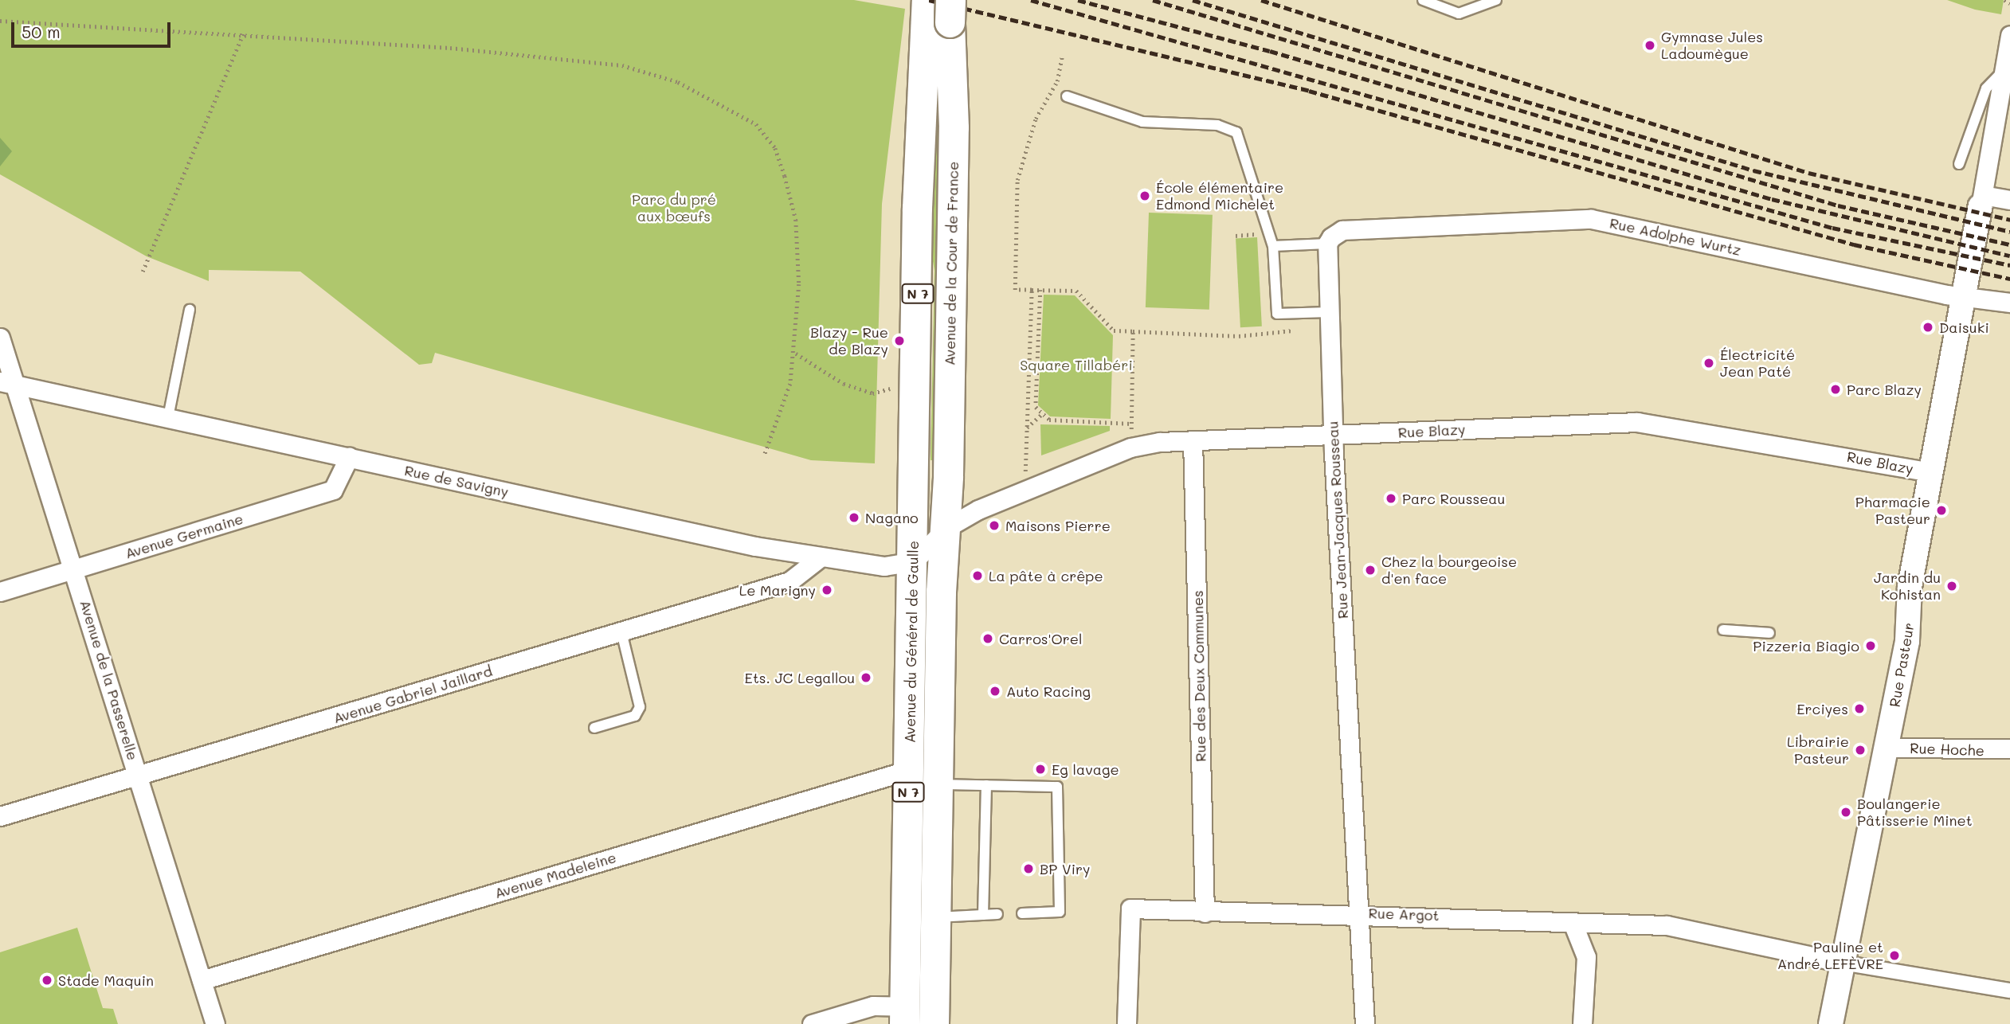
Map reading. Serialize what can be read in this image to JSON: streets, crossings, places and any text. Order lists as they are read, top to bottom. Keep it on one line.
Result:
{"streets":{"main road":["Avenue de la Cour de France","N 7","Avenue du Général de Gaulle"],"street":["Rue Adolphe Wurtz","Rue Blazy","Rue de Savigny","Rue Jean-Jacques Rousseau","Avenue Germaine","Rue Pasteur","Rue des Deux Communes","Avenue de la Passerelle","Avenue Gabriel Jaillard","Rue Hoche","Avenue Madeleine","Rue Argot"]},"crossings":[["Rue Adolphe Wurtz","Rue Jean-Jacques Rousseau"],["Rue Adolphe Wurtz","Rue Pasteur"],["Avenue de la Cour de France","N 7"],["Avenue de la Cour de France","Rue Blazy"],["Avenue de la Cour de France","Avenue du Général de Gaulle"],["Rue Blazy","Rue Jean-Jacques Rousseau"],["Rue Blazy","Rue Pasteur"],["Rue Blazy","Rue des Deux Communes"],["Rue de Savigny","Avenue Germaine"],["Rue de Savigny","Avenue du Général de Gaulle"],["Rue de Savigny","Avenue de la Passerelle"],["Rue de Savigny","Avenue Gabriel Jaillard"],["Rue Jean-Jacques Rousseau","Rue Argot"],["Avenue Germaine","Avenue de la Passerelle"],["Avenue du Général de Gaulle","Avenue Madeleine"],["Rue Pasteur","Rue Hoche"],["Rue Pasteur","Rue Argot"],["Rue des Deux Communes","Rue Argot"],["Avenue de la Passerelle","Avenue Gabriel Jaillard"],["Avenue de la Passerelle","Avenue Madeleine"]],"parks":["Parc du pré aux bœufs","Square Tillabéri"],"places":["Gymnase Jules Ladoumègue","École élémentaire Edmond Michelet","Daisuki","Blazy - Rue de Blazy","Électricité Jean Paté","Parc Blazy","Parc Rousseau","Pharmacie Pasteur","Nagano","Maisons Pierre","Chez la bourgeoise d'en face","La pâte à crêpe","Jardin du Kohistan","Le Marigny","Carros'Orel","Pizzeria Biagio","Ets. JC Legallou","Auto Racing","Erciyes","Librairie Pasteur","Eg lavage","Boulangerie Pâtisserie Minet","BP Viry","Pauline et André LEFÈVRE","Stade Maquin"],"scale_bar":"50 m"}
